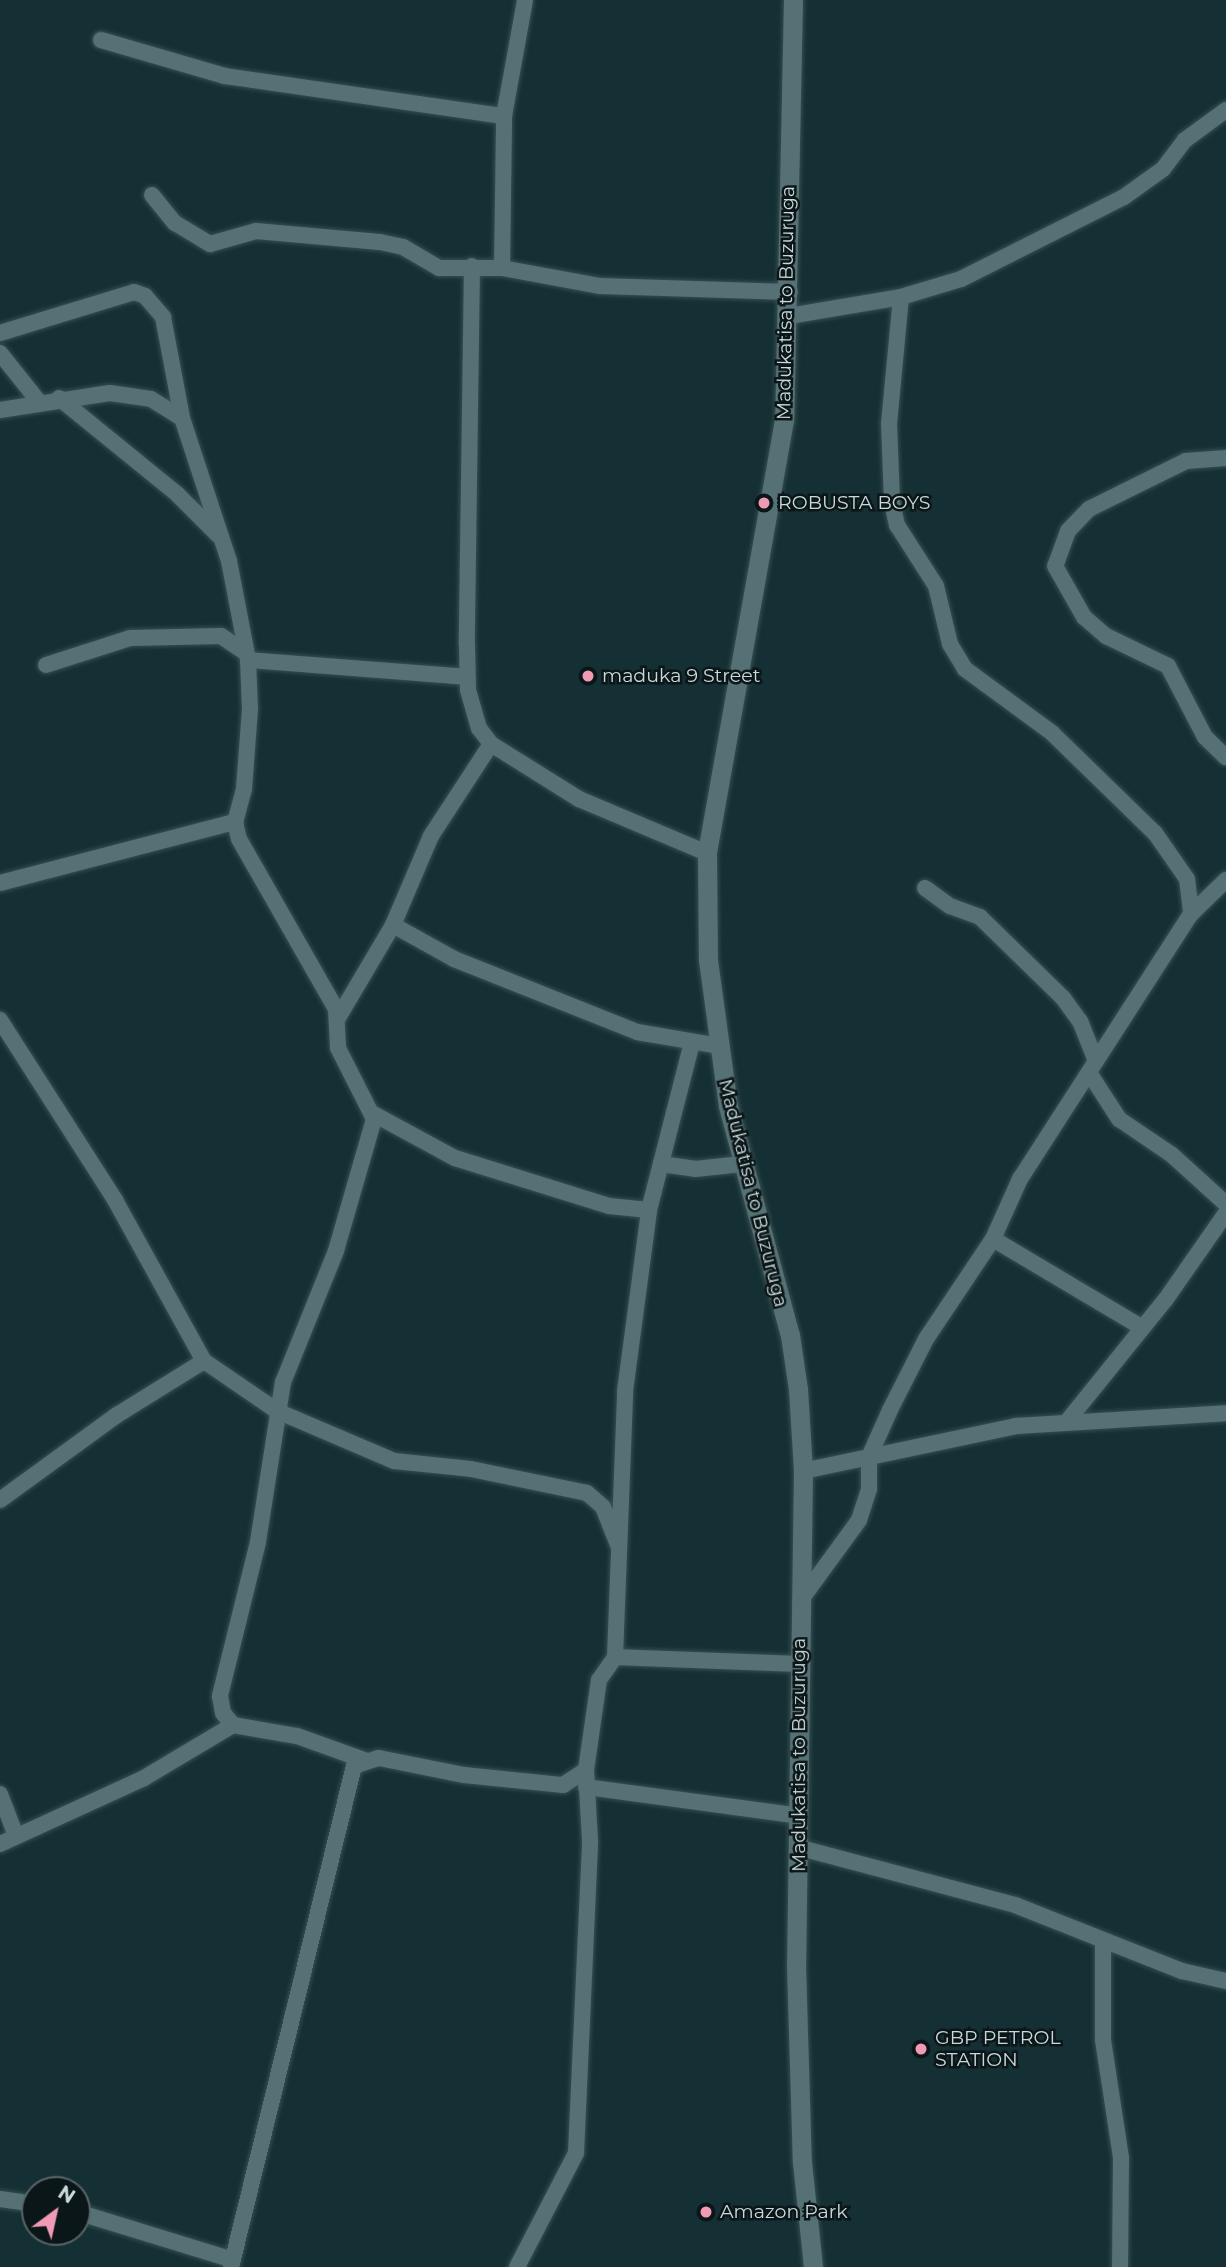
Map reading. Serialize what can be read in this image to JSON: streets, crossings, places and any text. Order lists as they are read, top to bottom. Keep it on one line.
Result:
{"streets":{"main road":["Madukatisa to Buzuruga"]},"places":["ROBUSTA BOYS","maduka 9 Street","GBP PETROL STATION","Amazon Park"],"north":"top right"}
